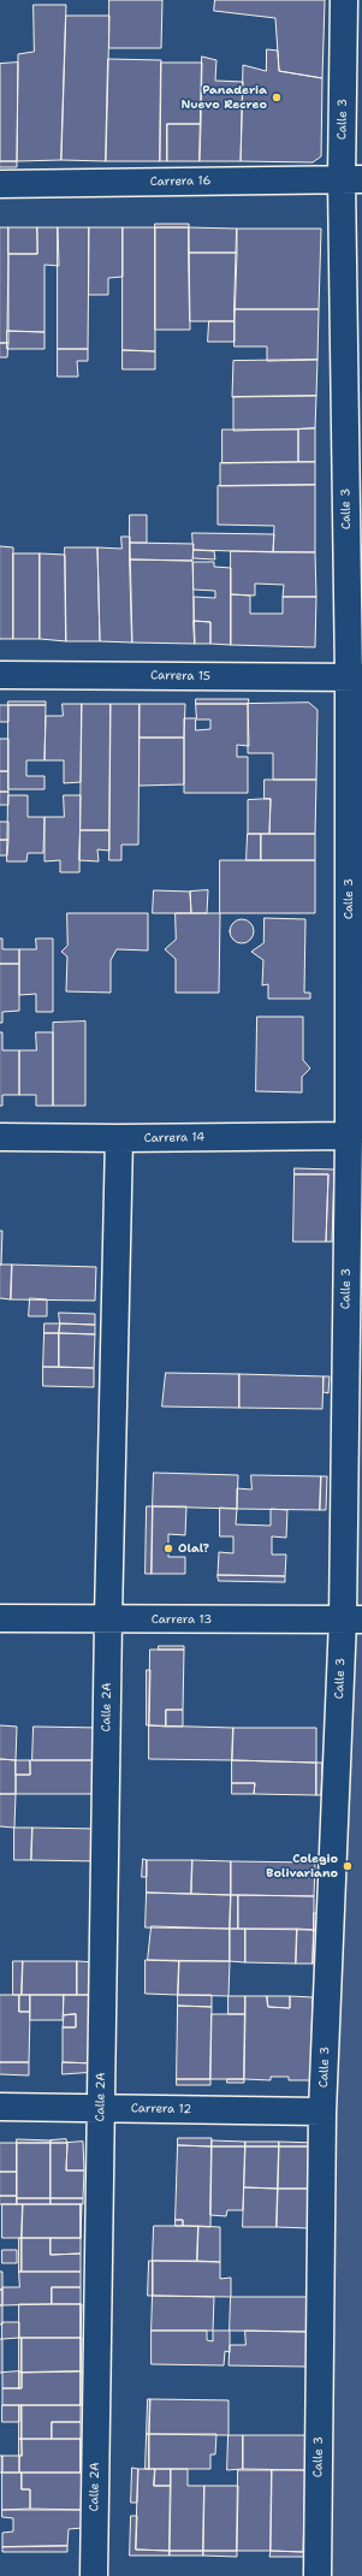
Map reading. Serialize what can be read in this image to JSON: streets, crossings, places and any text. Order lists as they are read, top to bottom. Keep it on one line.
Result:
{"streets":{"street":["Calle 3","Carrera 16","Carrera 15","Carrera 14","Carrera 13","Calle 2A","Carrera 12"]},"crossings":[["Calle 3","Carrera 16"],["Calle 3","Carrera 15"],["Calle 3","Carrera 14"],["Calle 3","Carrera 13"],["Calle 3","Carrera 12"],["Carrera 14","Calle 2A"],["Carrera 13","Calle 2A"],["Calle 2A","Carrera 12"]],"places":["Panaderia Nuevo Recreo","Olal?","Colegio Bolivariano"]}
